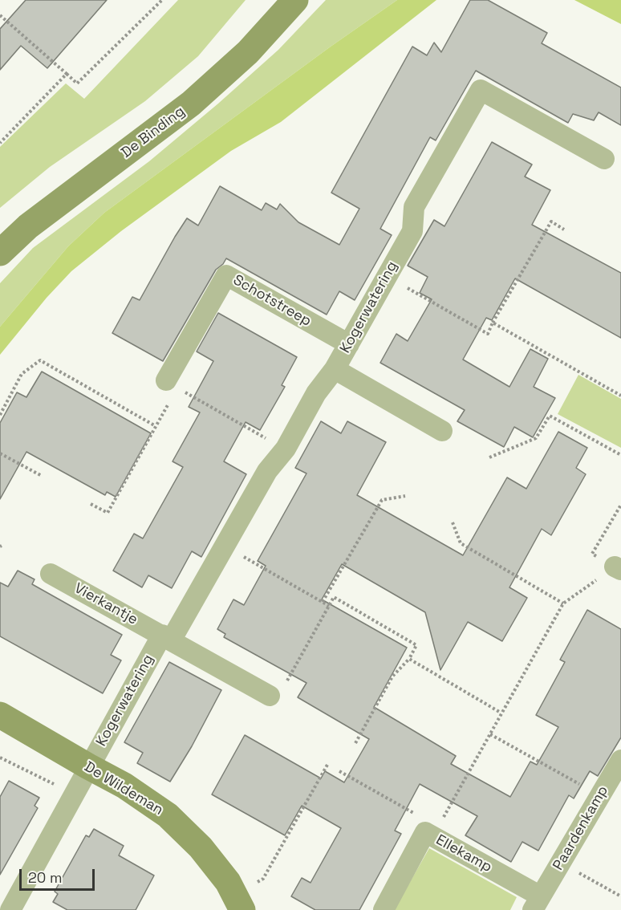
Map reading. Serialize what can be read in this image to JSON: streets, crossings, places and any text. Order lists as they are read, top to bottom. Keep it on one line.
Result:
{"streets":{"street":["De Binding","Schotstreep","Kogerwatering","Vierkantje","De Wildeman","Paardenkamp","Ellekamp"]},"crossings":[["Schotstreep","Kogerwatering"],["Kogerwatering","Vierkantje"],["Kogerwatering","De Wildeman"],["Paardenkamp","Ellekamp"]],"scale_bar":"20 m"}
